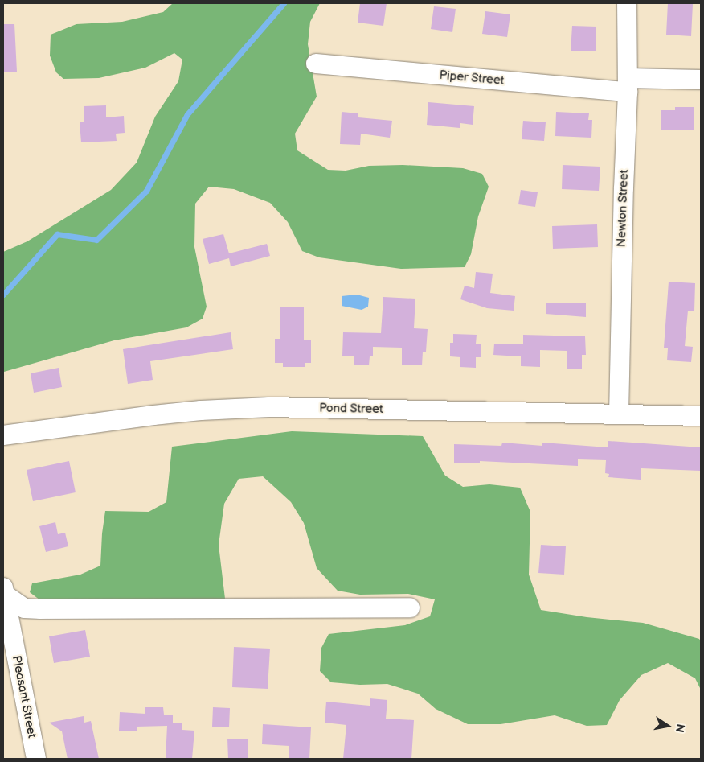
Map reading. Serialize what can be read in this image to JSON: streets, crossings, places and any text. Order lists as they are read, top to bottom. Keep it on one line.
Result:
{"streets":{"street":["Piper Street","Newton Street","Pond Street","Pleasant Street"]},"crossings":[["Piper Street","Newton Street"],["Newton Street","Pond Street"]],"north":"right"}
